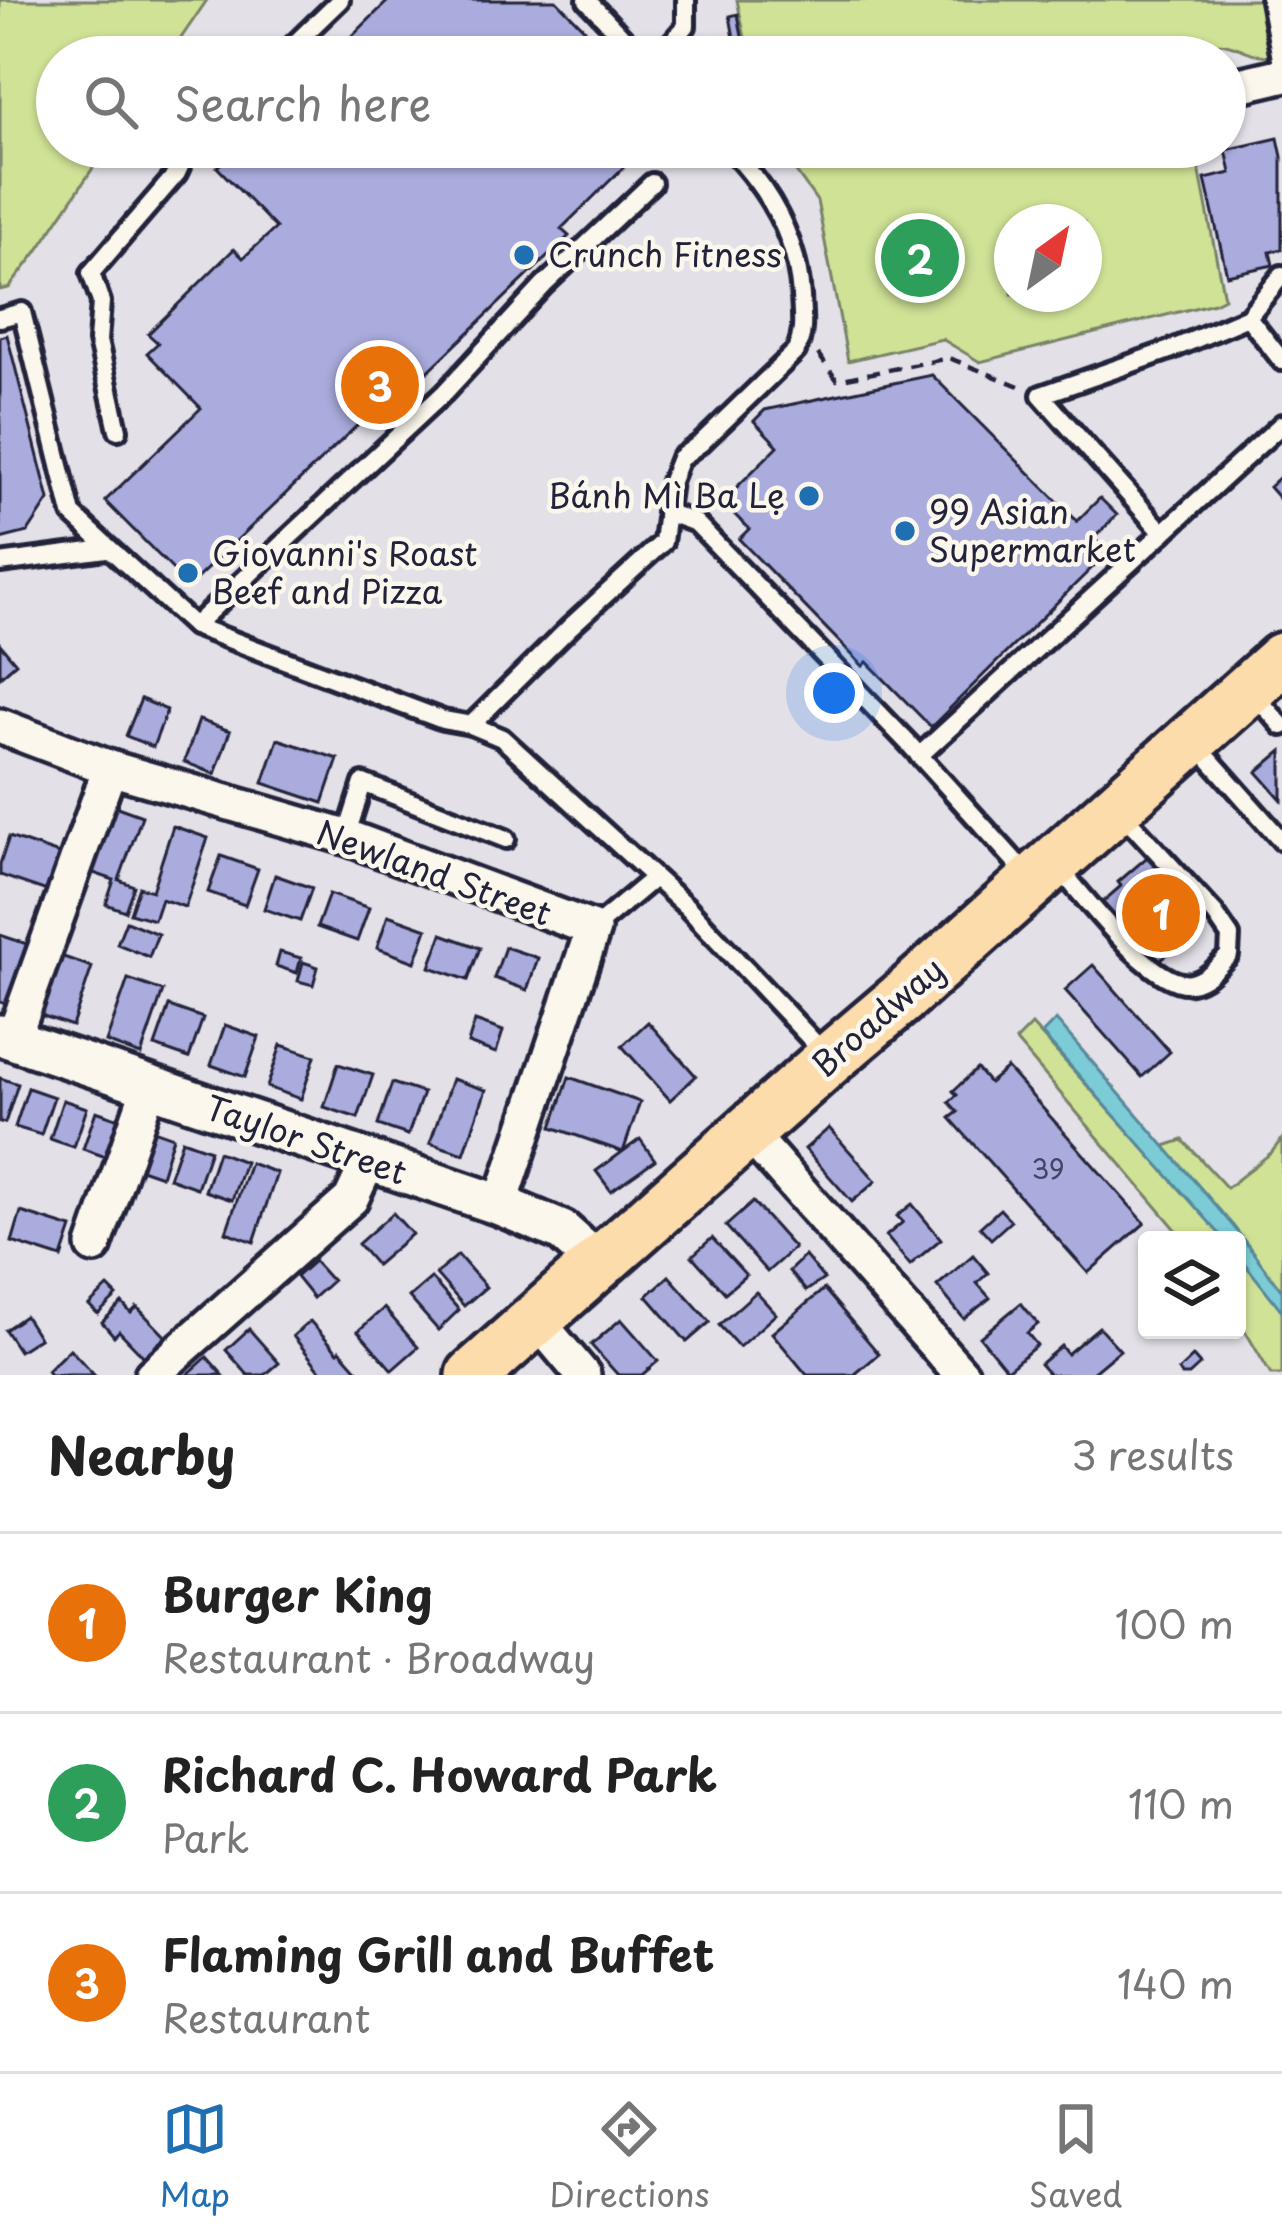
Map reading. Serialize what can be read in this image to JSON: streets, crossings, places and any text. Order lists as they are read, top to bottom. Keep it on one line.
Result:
{"streets":{"main road":["Broadway"],"street":["Newland Street","Taylor Street"]},"crossings":[["Newland Street","Taylor Street"],["Broadway","Taylor Street"]],"places":["Crunch Fitness","Bánh Mì Ba Lẹ","99 Asian Supermarket","Giovanni's Roast Beef and Pizza"],"house_numbers":["39"],"north":"top right","page":{"search":"Search here","pins":["2","3","1"],"heading":["Nearby","3 results"],"list":[{"mark":"1","name":"Burger King","note":"Restaurant · Broadway","value":"100 m"},{"mark":"2","name":"Richard C. Howard Park","note":"Park","value":"110 m"},{"mark":"3","name":"Flaming Grill and Buffet","note":"Restaurant","value":"140 m"}],"nav":["Map","Directions","Saved"]}}
